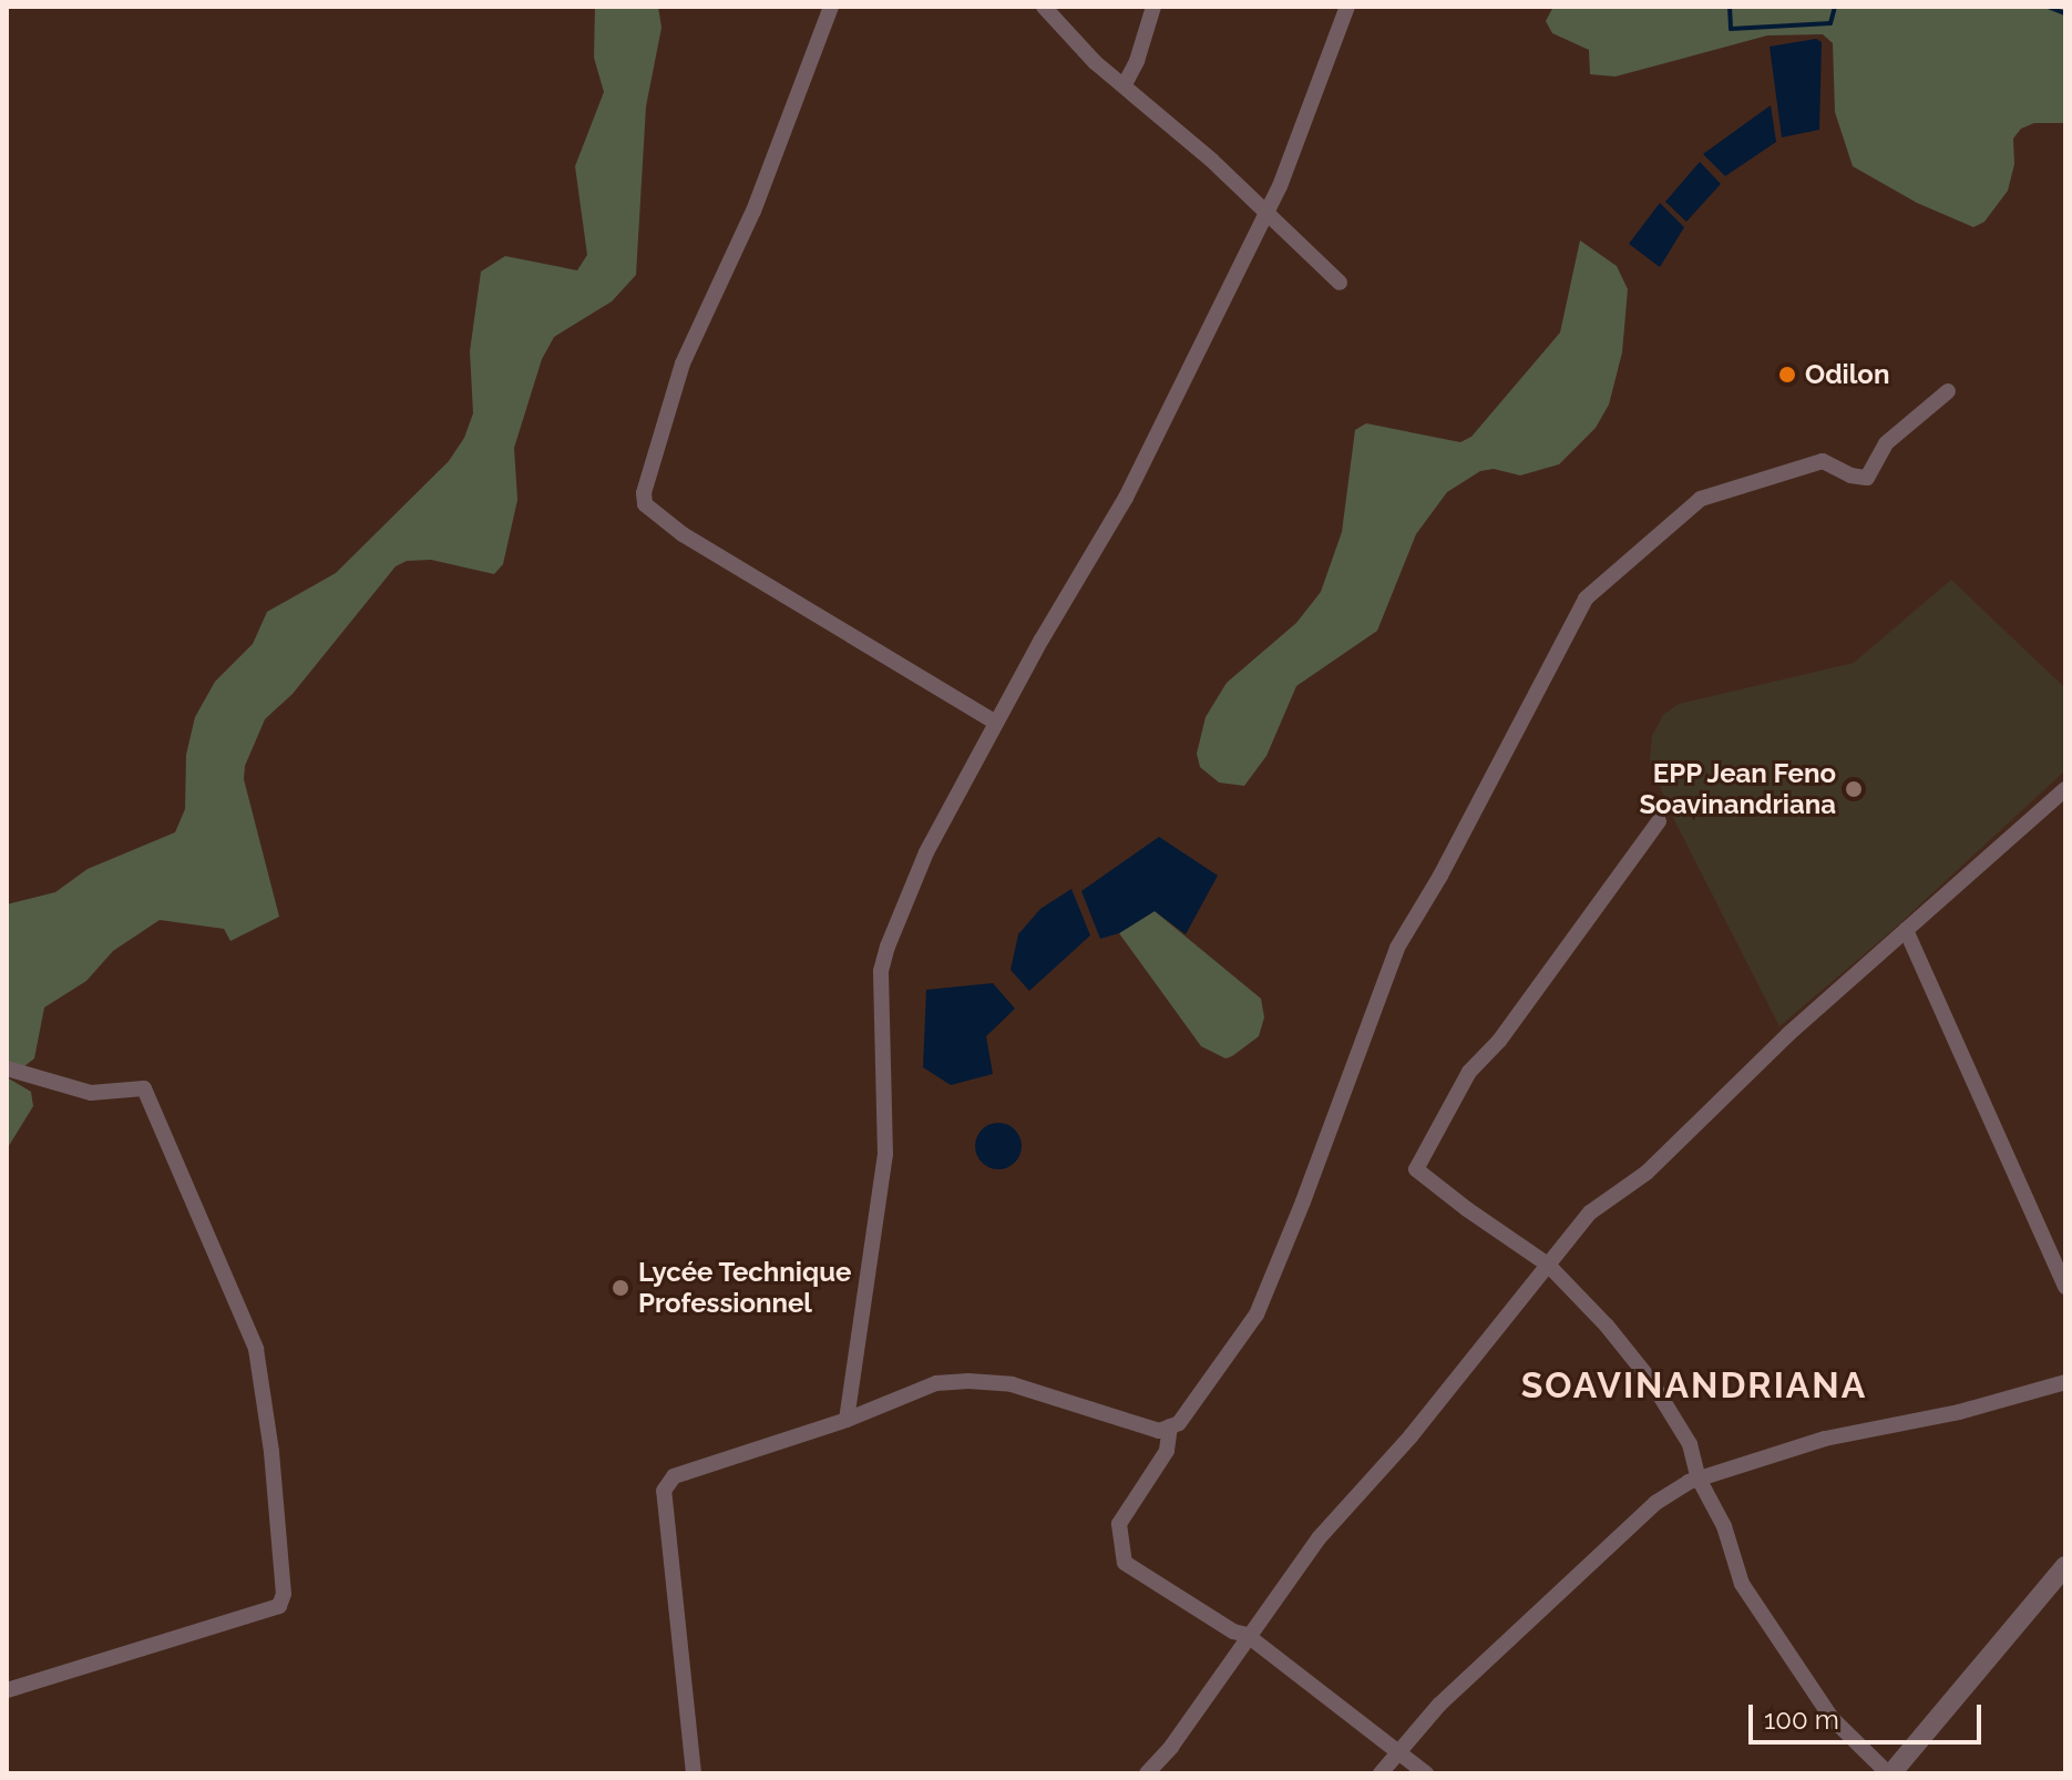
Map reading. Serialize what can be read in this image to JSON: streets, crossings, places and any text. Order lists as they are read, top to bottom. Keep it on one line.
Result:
{"districts":["SOAVINANDRIANA"],"places":["Odilon","EPP Jean Feno Soavinandriana","Lycée Technique Professionnel"],"scale_bar":"100 m"}
